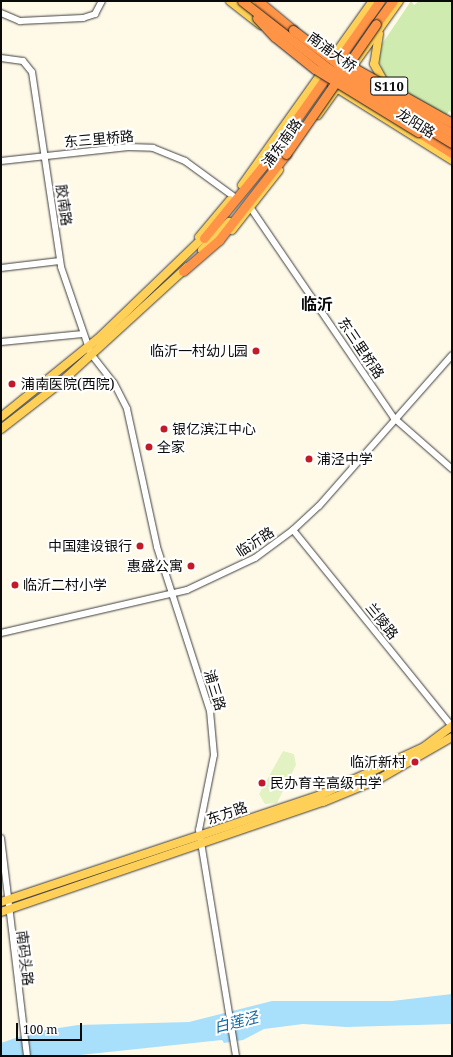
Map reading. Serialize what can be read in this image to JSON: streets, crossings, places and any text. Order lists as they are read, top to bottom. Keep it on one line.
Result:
{"streets":{"highway":["南浦大桥"],"main road":["S110","龙阳路","浦东南路","东方路"],"street":["东三里桥路","胶南路","临沂路","兰陵路","浦三路","南码头路"]},"crossings":[["龙阳路","浦东南路"],["东三里桥路","浦东南路"],["东三里桥路","胶南路"],["东三里桥路","临沂路"],["浦东南路","胶南路"],["浦东南路","浦三路"],["胶南路","浦三路"],["临沂路","兰陵路"],["临沂路","浦三路"],["兰陵路","东方路"],["浦三路","东方路"],["东方路","南码头路"]],"districts":["临沂"],"water":["白莲泾"],"places":["临沂一村幼儿园","浦南医院(西院)","银亿滨江中心","全家","浦泾中学","中国建设银行","惠盛公寓","临沂二村小学","临沂新村","民办育辛高级中学"],"scale_bar":"100 m"}
